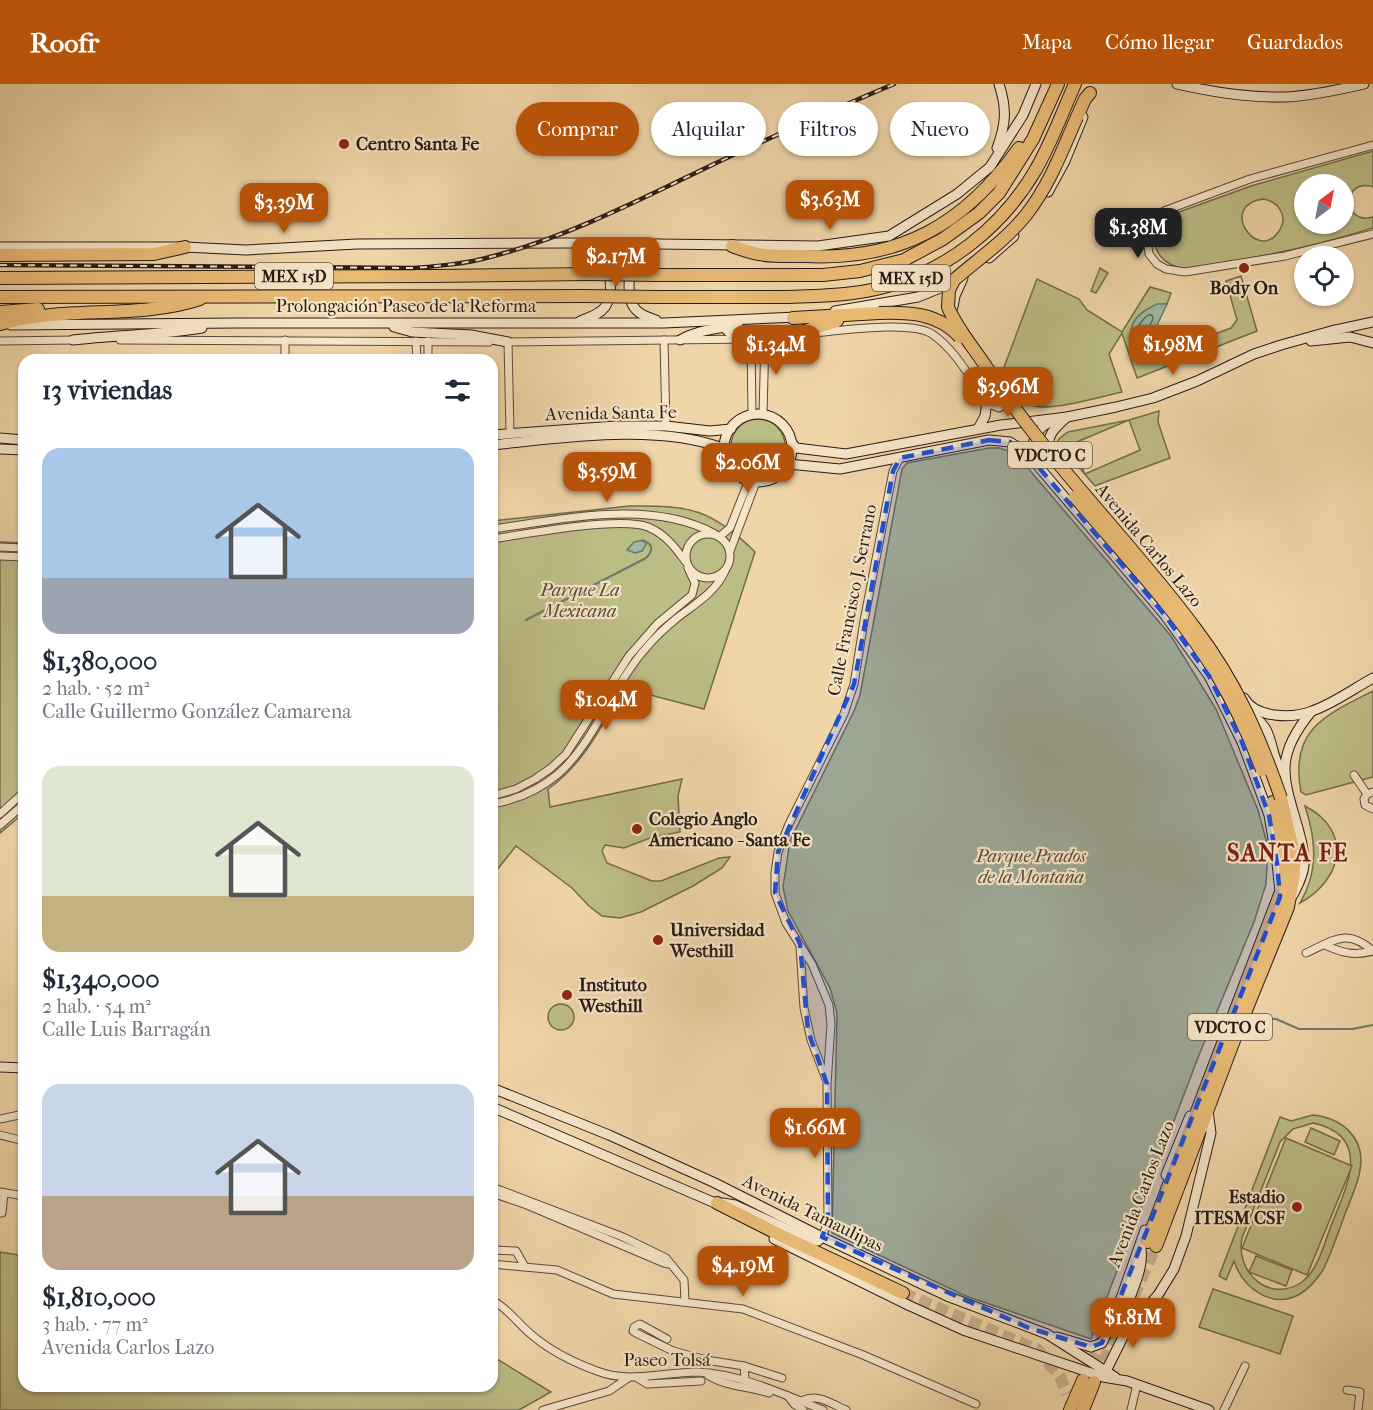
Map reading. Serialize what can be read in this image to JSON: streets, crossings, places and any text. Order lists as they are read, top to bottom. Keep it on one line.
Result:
{"streets":{"highway":["MEX 15D","VDCTO C","Avenida Carlos Lazo"],"main road":["Prolongación Paseo de la Reforma","Avenida Santa Fe","Avenida Tamaulipas"],"street":["Calle Francisco J. Serrano","Paseo Tolsá"]},"crossings":[["Avenida Carlos Lazo","Calle Francisco J. Serrano"],["Avenida Carlos Lazo","Avenida Tamaulipas"],["Calle Francisco J. Serrano","Avenida Tamaulipas"]],"districts":["SANTA FE"],"parks":["Parque La Mexicana","Parque Prados de la Montaña"],"places":["Centro Santa Fe","Body On","Colegio Anglo Americano - Santa Fe","Universidad Westhill","Instituto Westhill","Estadio ITESM CSF"],"north":"top right","page":{"header":"Roofr","nav":["Mapa","Cómo llegar","Guardados"],"chip":["Comprar","Alquilar","Filtros","Nuevo"],"price":["$3.63M","$3.39M","$1.38M","$2.17M","$1.34M","$1.98M","$3.96M","$2.06M","$3.59M","$1.04M","$1.66M","$4.19M","$1.81M"],"heading":"13 viviendas","list":[{"name":"$1,380,000","note":"2 hab. · 52 m² · Calle Guillermo González Camarena"},{"name":"$1,340,000","note":"2 hab. · 54 m² · Calle Luis Barragán"},{"name":"$1,810,000","note":"3 hab. · 77 m² · Avenida Carlos Lazo"}]}}
